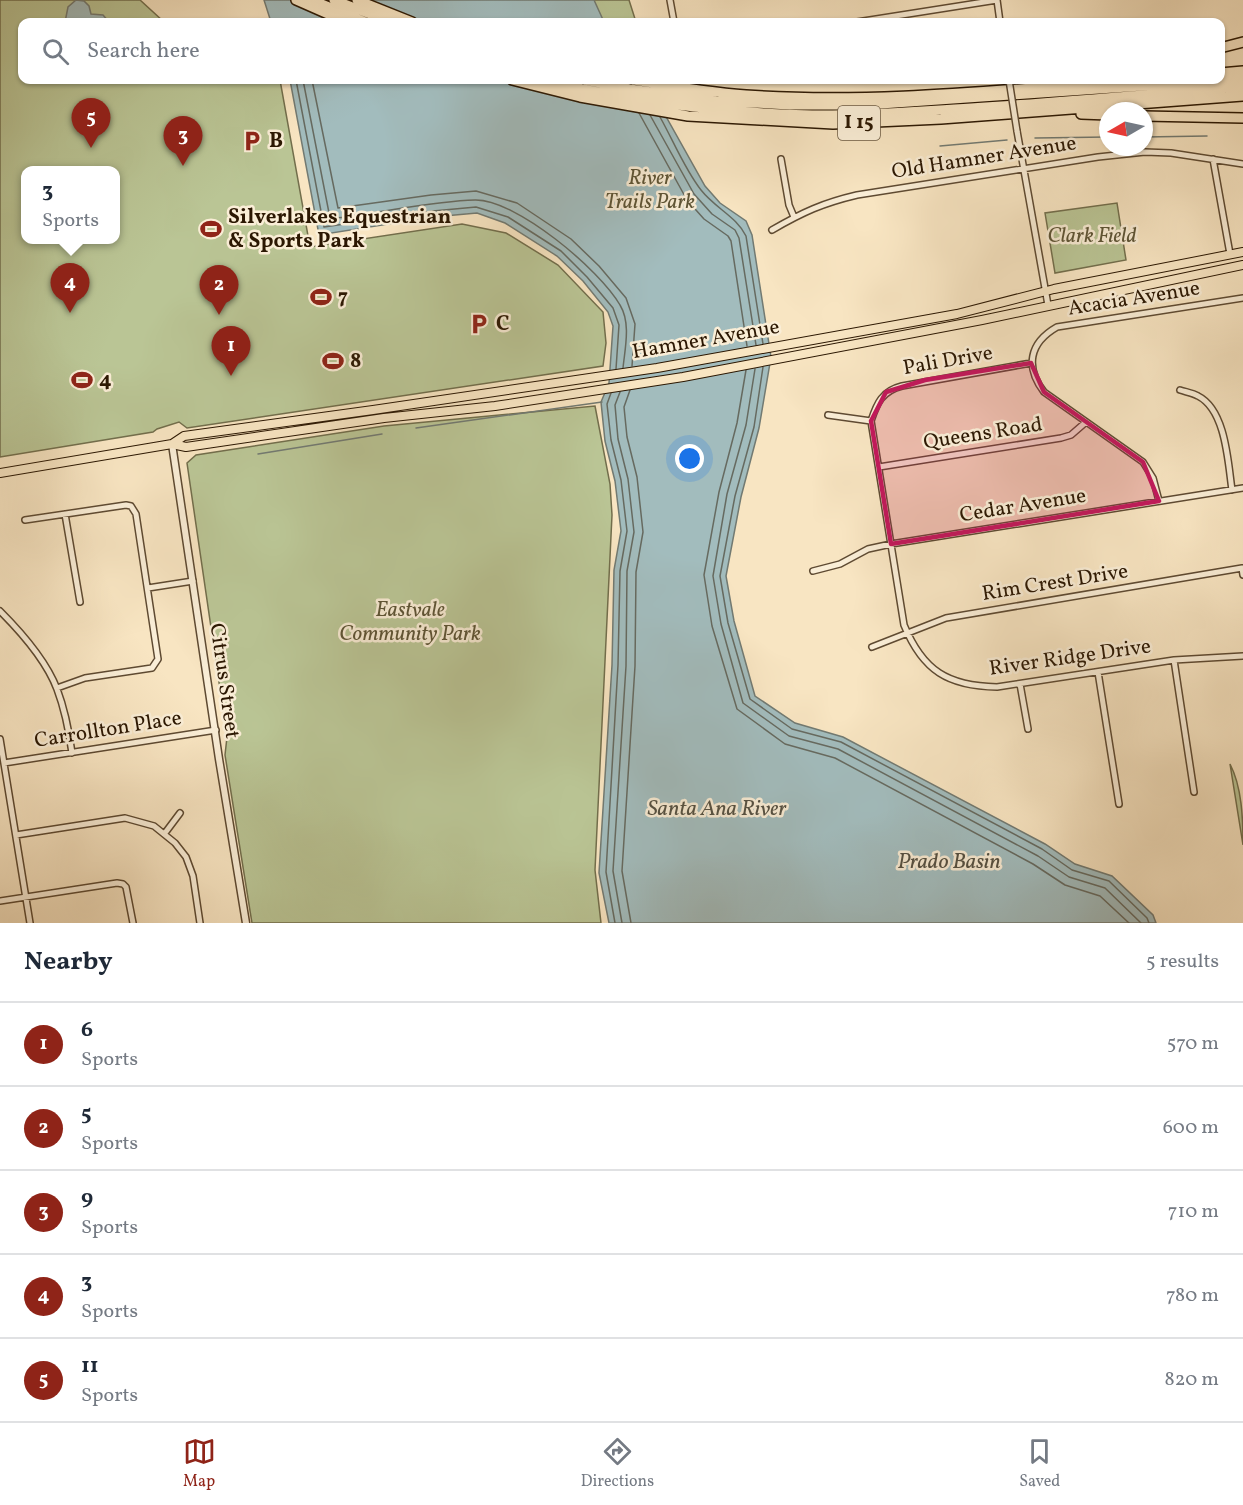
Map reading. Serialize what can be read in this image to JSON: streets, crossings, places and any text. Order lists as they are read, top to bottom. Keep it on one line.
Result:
{"streets":{"highway":["I 15"],"main road":["Hamner Avenue"],"street":["Old Hamner Avenue","Acacia Avenue","Pali Drive","Queens Road","Cedar Avenue","Rim Crest Drive","River Ridge Drive","Citrus Street","Carrollton Place"]},"crossings":[["Acacia Avenue","Pali Drive"],["Hamner Avenue","Citrus Street"],["Cedar Avenue","River Ridge Drive"],["Rim Crest Drive","River Ridge Drive"],["Citrus Street","Carrollton Place"]],"water":["Santa Ana River","Prado Basin"],"parks":["River Trails Park","Clark Field","Eastvale Community Park"],"places":{"parking":["B","C"],"sports":["Silverlakes Equestrian & Sports Park","7","8","4"]},"north":"left","page":{"search":"Search here","pins":["5","3","4","2","1"],"popup":["3","Sports"],"heading":["Nearby","5 results"],"list":[{"mark":"1","name":"6","note":"Sports","value":"570 m"},{"mark":"2","name":"5","note":"Sports","value":"600 m"},{"mark":"3","name":"9","note":"Sports","value":"710 m"},{"mark":"4","name":"3","note":"Sports","value":"780 m"},{"mark":"5","name":"11","note":"Sports","value":"820 m"}],"nav":["Map","Directions","Saved"]}}
